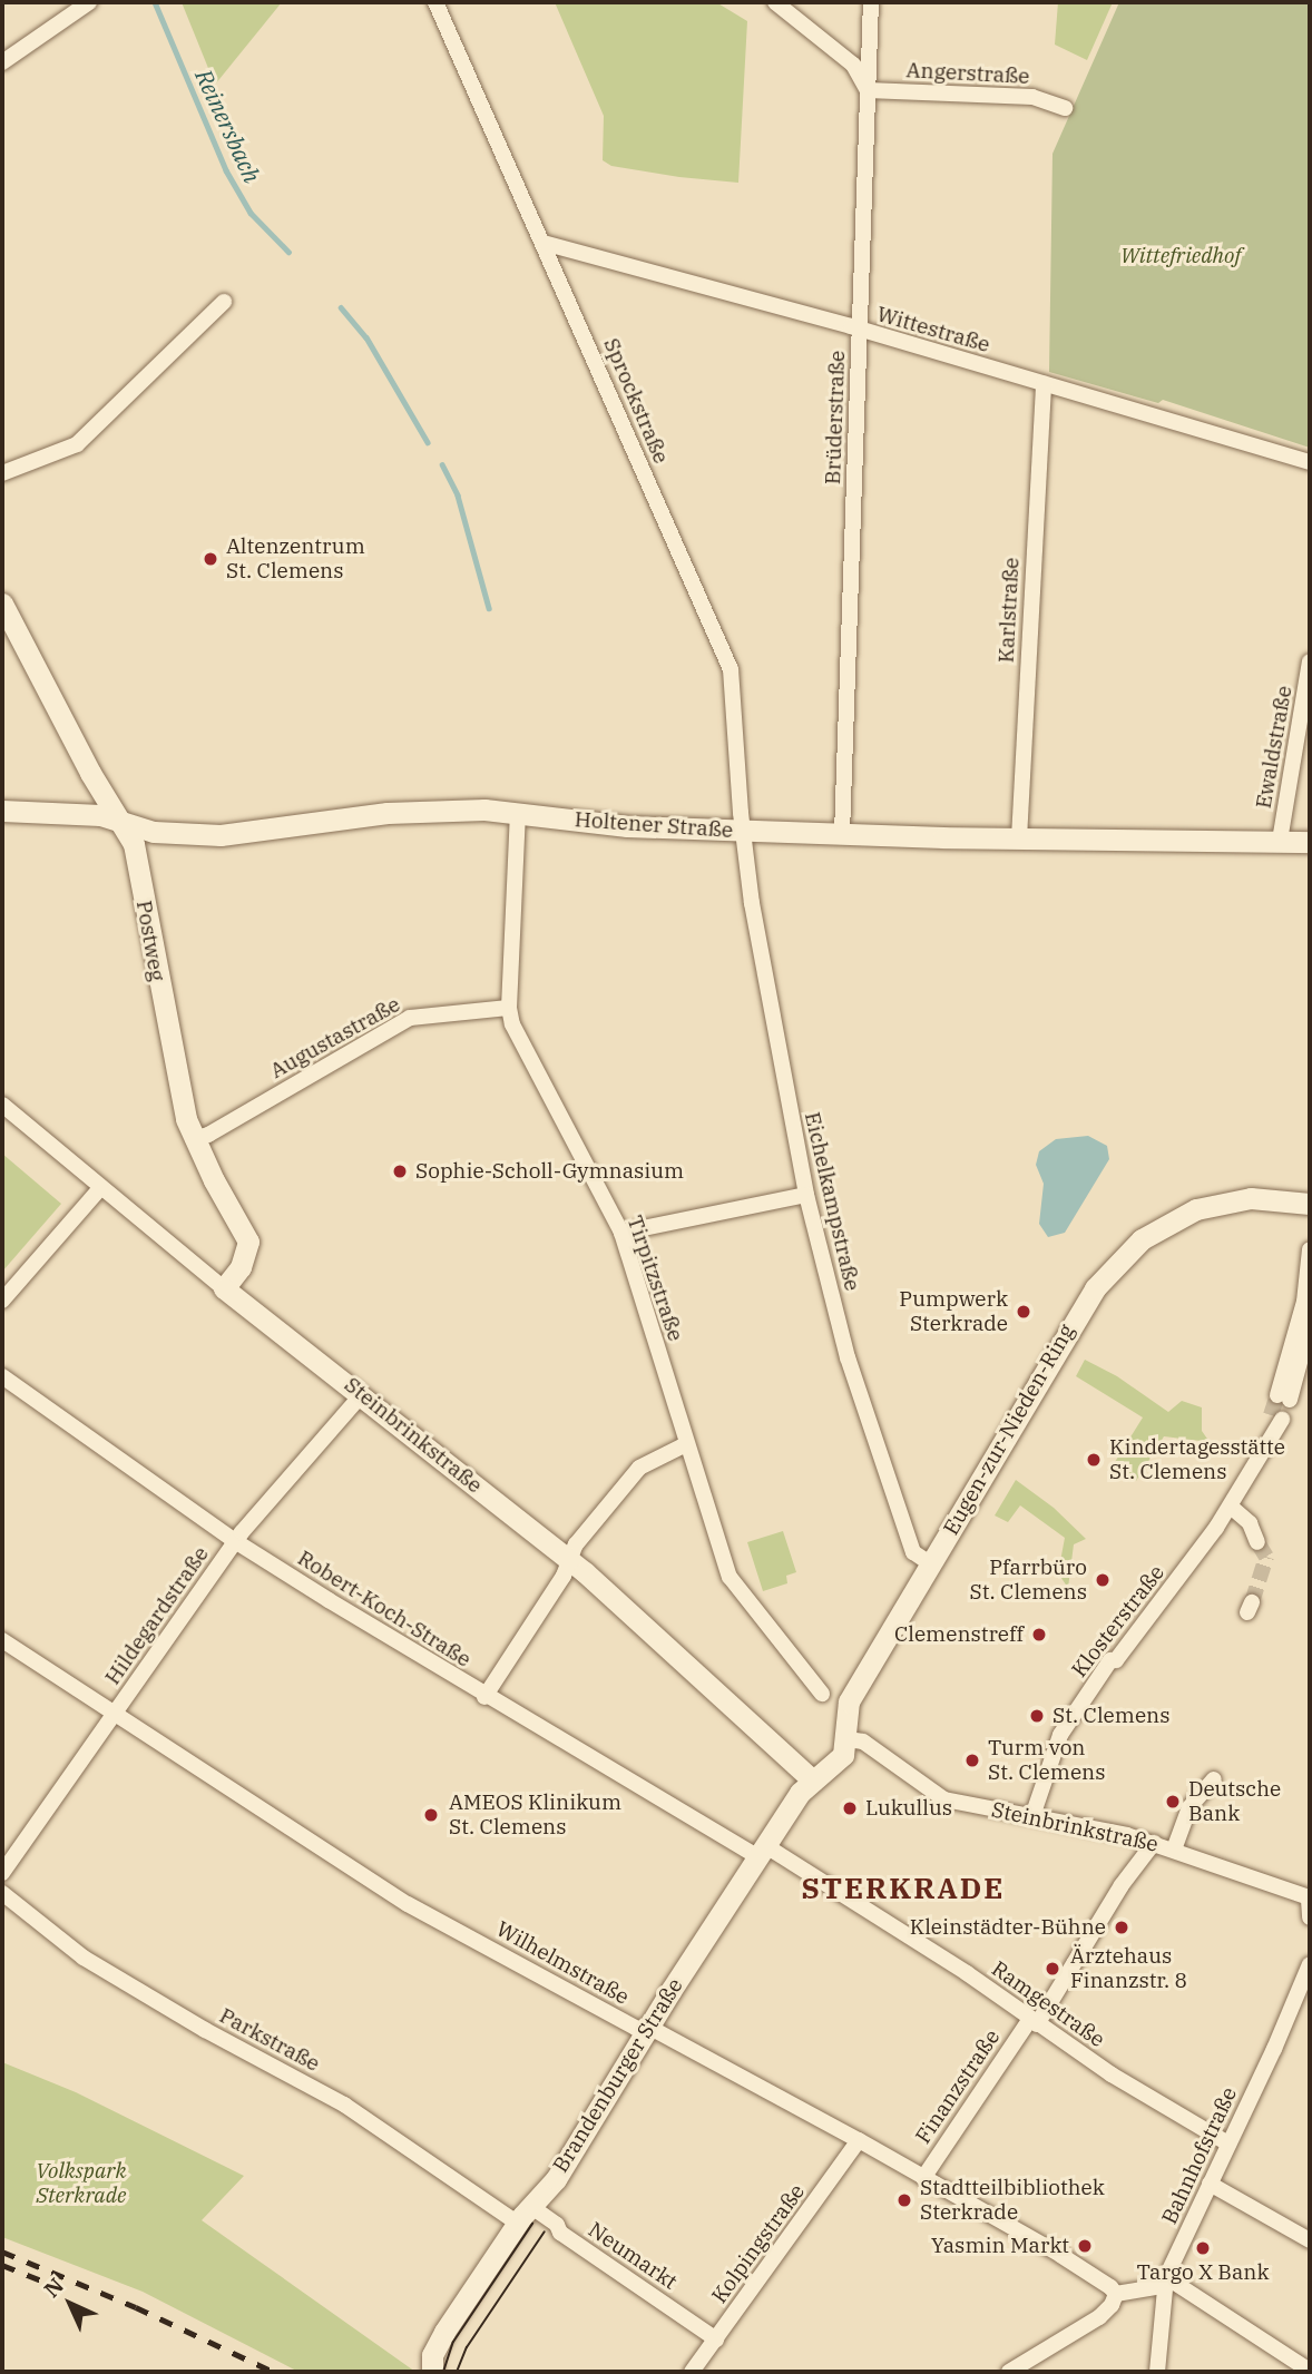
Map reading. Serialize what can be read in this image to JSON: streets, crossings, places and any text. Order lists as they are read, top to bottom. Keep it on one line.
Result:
{"streets":{"main road":["Holtener Straße","Postweg","Eugen-zur-Nieden-Ring","Steinbrinkstraße","Brandenburger Straße"],"street":["Angerstraße","Wittestraße","Sprockstraße","Brüderstraße","Karlstraße","Ewaldstraße","Augustastraße","Eichelkampstraße","Tirpitzstraße","Robert-Koch-Straße","Hildegardstraße","Klosterstraße","Wilhelmstraße","Ramgestraße","Parkstraße","Finanzstraße","Bahnhofstraße","Kolpingstraße","Neumarkt"]},"crossings":[["Angerstraße","Brüderstraße"],["Wittestraße","Sprockstraße"],["Wittestraße","Brüderstraße"],["Wittestraße","Karlstraße"],["Sprockstraße","Holtener Straße"],["Sprockstraße","Eichelkampstraße"],["Brüderstraße","Holtener Straße"],["Karlstraße","Holtener Straße"],["Ewaldstraße","Holtener Straße"],["Holtener Straße","Postweg"],["Holtener Straße","Eichelkampstraße"],["Holtener Straße","Tirpitzstraße"],["Postweg","Augustastraße"],["Postweg","Steinbrinkstraße"],["Augustastraße","Tirpitzstraße"],["Eichelkampstraße","Eugen-zur-Nieden-Ring"],["Eugen-zur-Nieden-Ring","Steinbrinkstraße"],["Steinbrinkstraße","Hildegardstraße"],["Steinbrinkstraße","Klosterstraße"],["Steinbrinkstraße","Brandenburger Straße"],["Steinbrinkstraße","Finanzstraße"],["Robert-Koch-Straße","Hildegardstraße"],["Robert-Koch-Straße","Ramgestraße"],["Robert-Koch-Straße","Brandenburger Straße"],["Hildegardstraße","Wilhelmstraße"],["Wilhelmstraße","Brandenburger Straße"],["Wilhelmstraße","Finanzstraße"],["Wilhelmstraße","Kolpingstraße"],["Ramgestraße","Brandenburger Straße"],["Ramgestraße","Finanzstraße"],["Ramgestraße","Bahnhofstraße"],["Parkstraße","Brandenburger Straße"],["Parkstraße","Neumarkt"],["Brandenburger Straße","Neumarkt"],["Kolpingstraße","Neumarkt"]],"districts":["STERKRADE"],"water":["Reinersbach"],"parks":["Wittefriedhof","Volkspark Sterkrade"],"places":["Altenzentrum St. Clemens","Sophie-Scholl-Gymnasium","Pumpwerk Sterkrade","Kindertagesstätte St. Clemens","Pfarrbüro St. Clemens","Clemenstreff","St. Clemens","Turm von St. Clemens","Deutsche Bank","Lukullus","AMEOS Klinikum St. Clemens","Kleinstädter-Bühne","Ärztehaus Finanzstr. 8","Stadtteilbibliothek Sterkrade","Yasmin Markt","Targo X Bank"],"north":"top left"}
